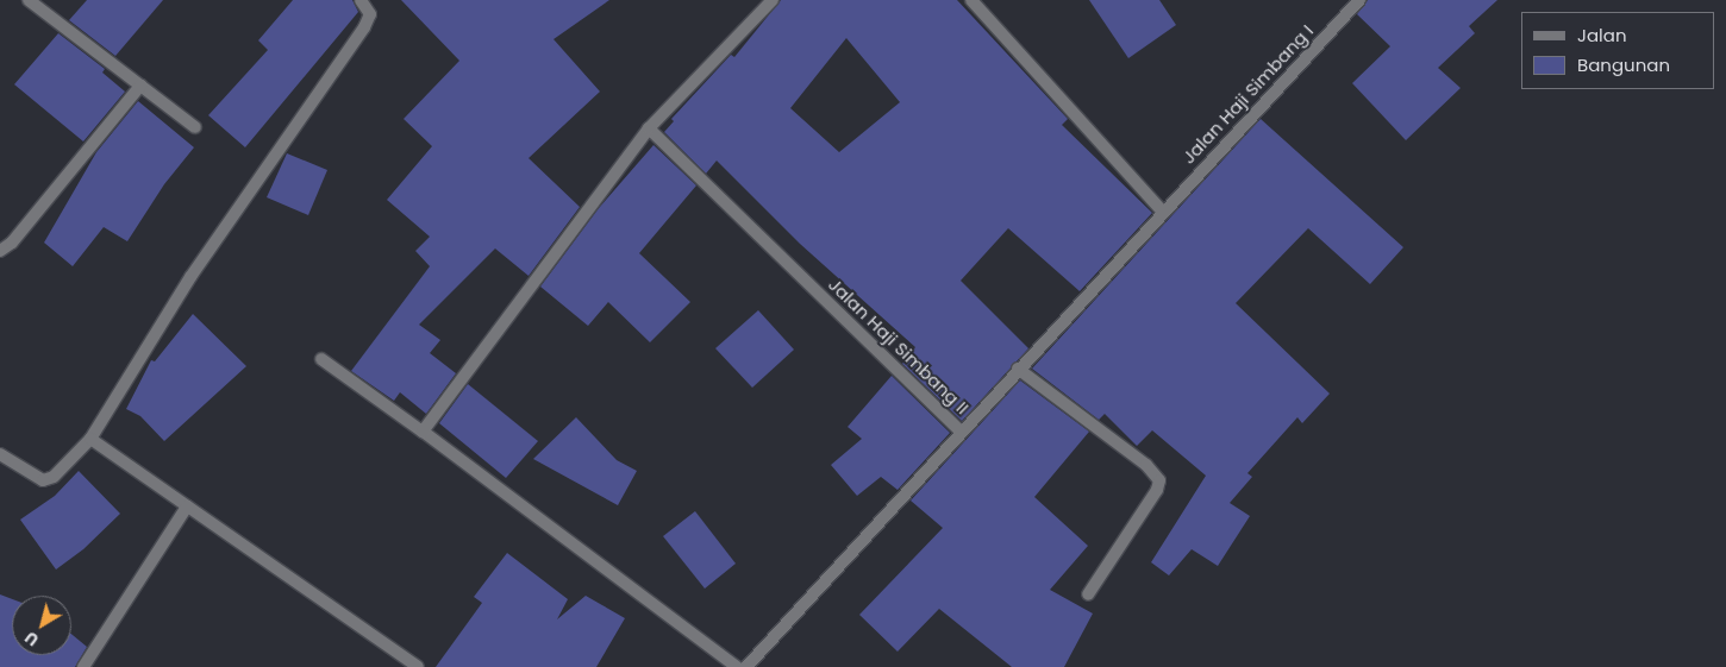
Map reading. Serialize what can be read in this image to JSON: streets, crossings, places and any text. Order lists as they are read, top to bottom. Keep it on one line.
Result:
{"streets":{"street":["Jalan Haji Simbang I","Jalan Haji Simbang II"]},"crossings":[["Jalan Haji Simbang I","Jalan Haji Simbang II"]],"legend":["Jalan","Bangunan"],"north":"bottom left"}
